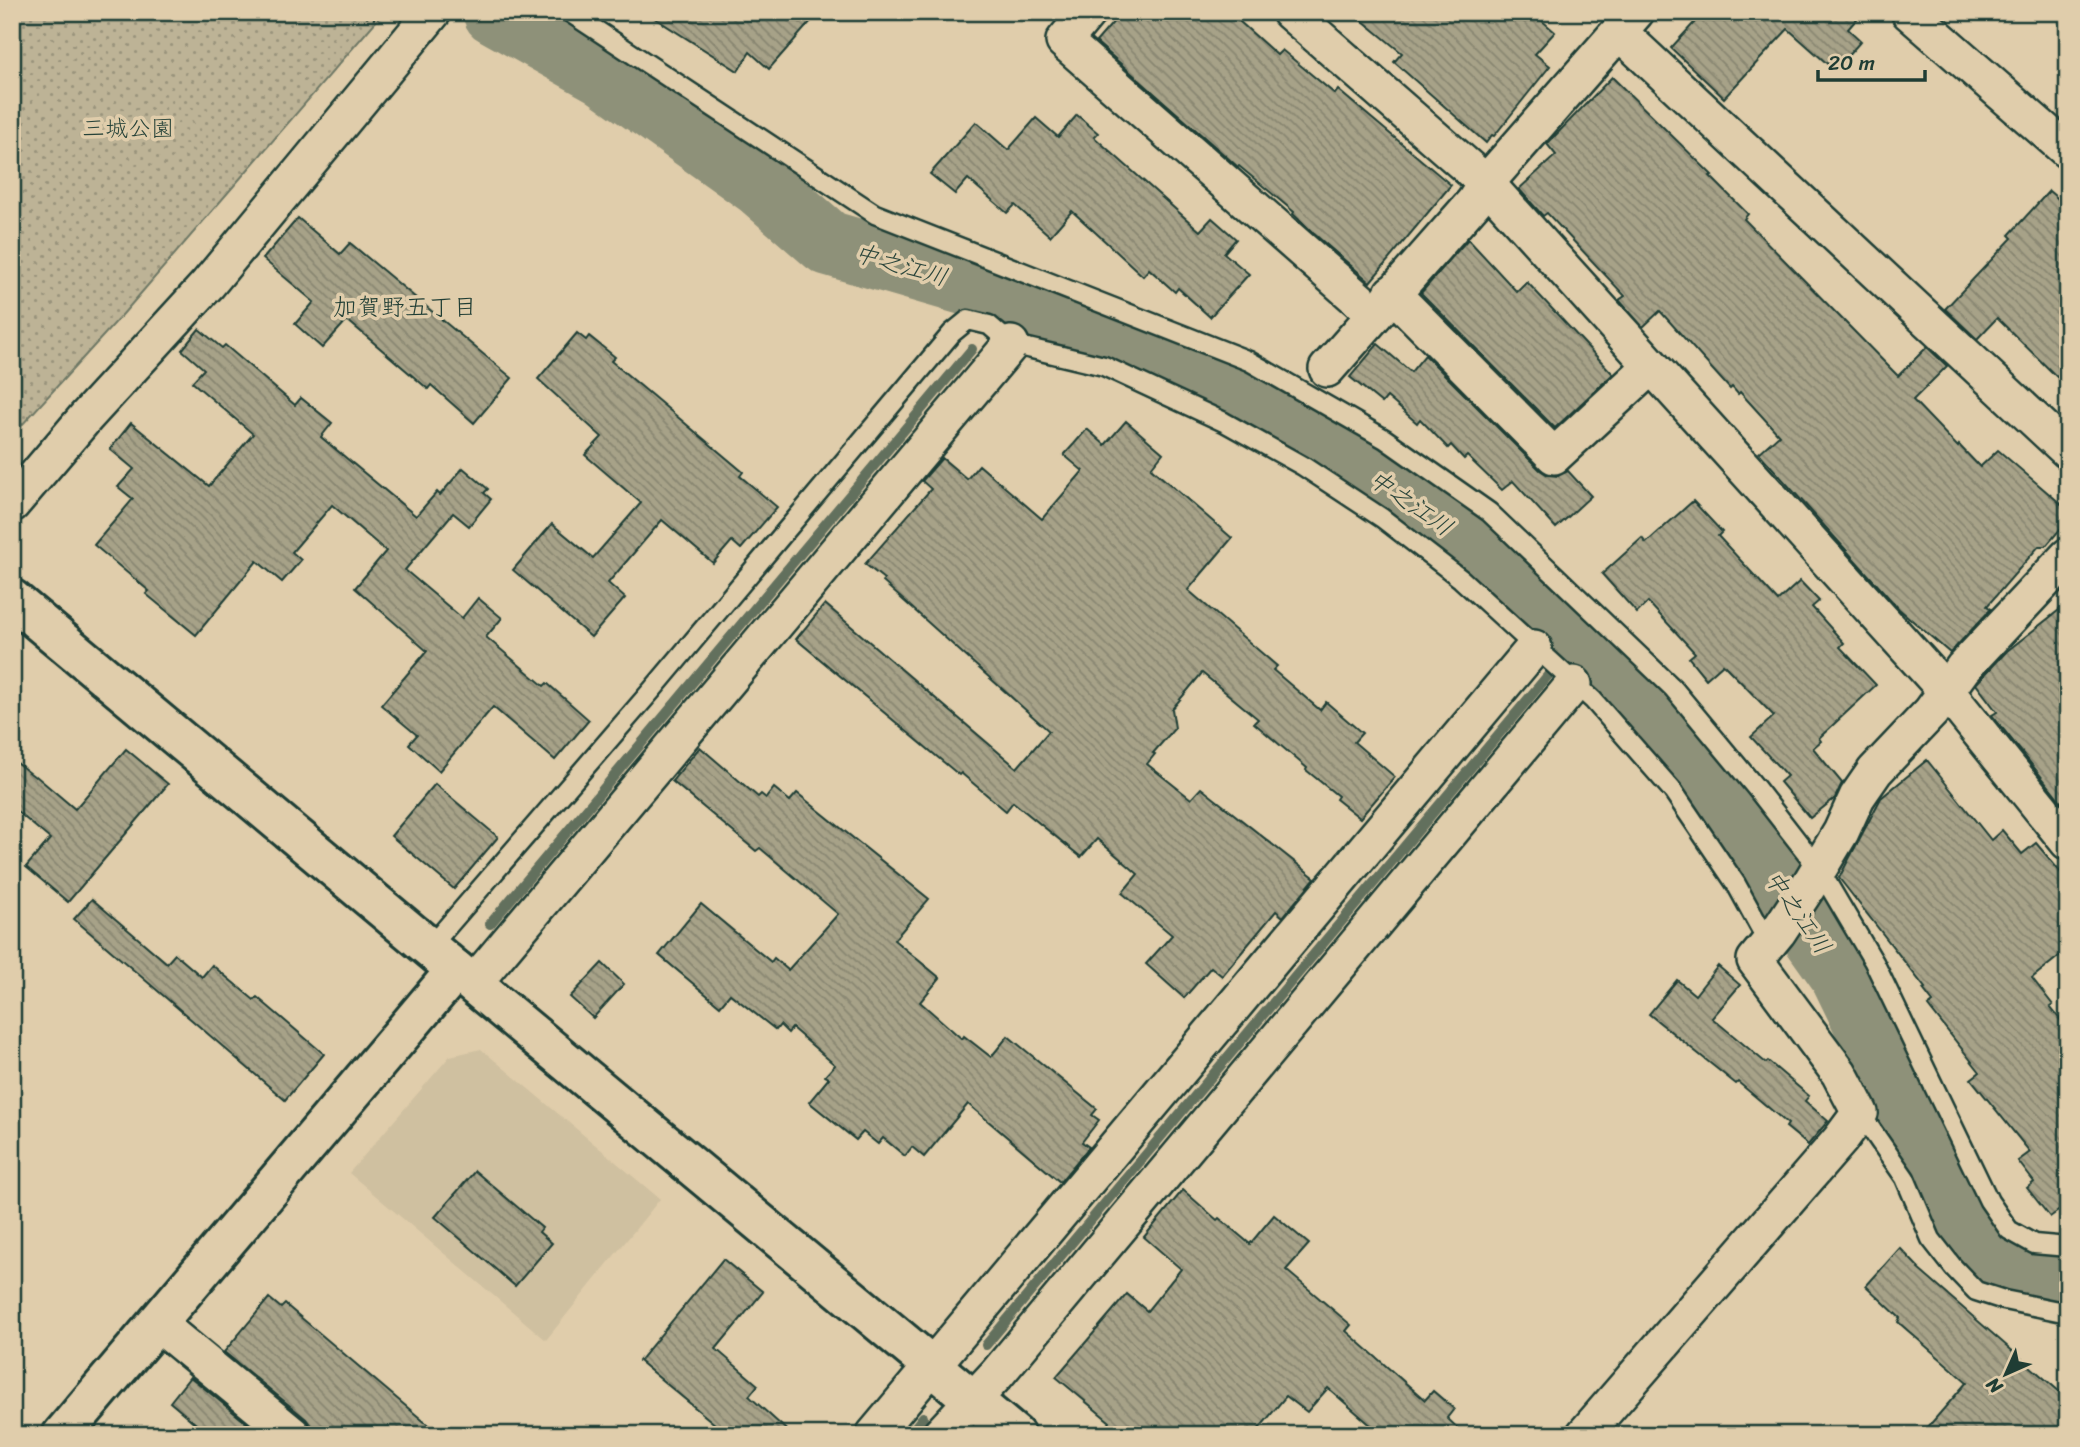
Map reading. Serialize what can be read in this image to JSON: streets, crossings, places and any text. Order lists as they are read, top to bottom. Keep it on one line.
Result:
{"districts":["加賀野五丁目"],"water":["中之江川"],"parks":["三城公園"],"scale_bar":"20 m","north":"bottom left"}
